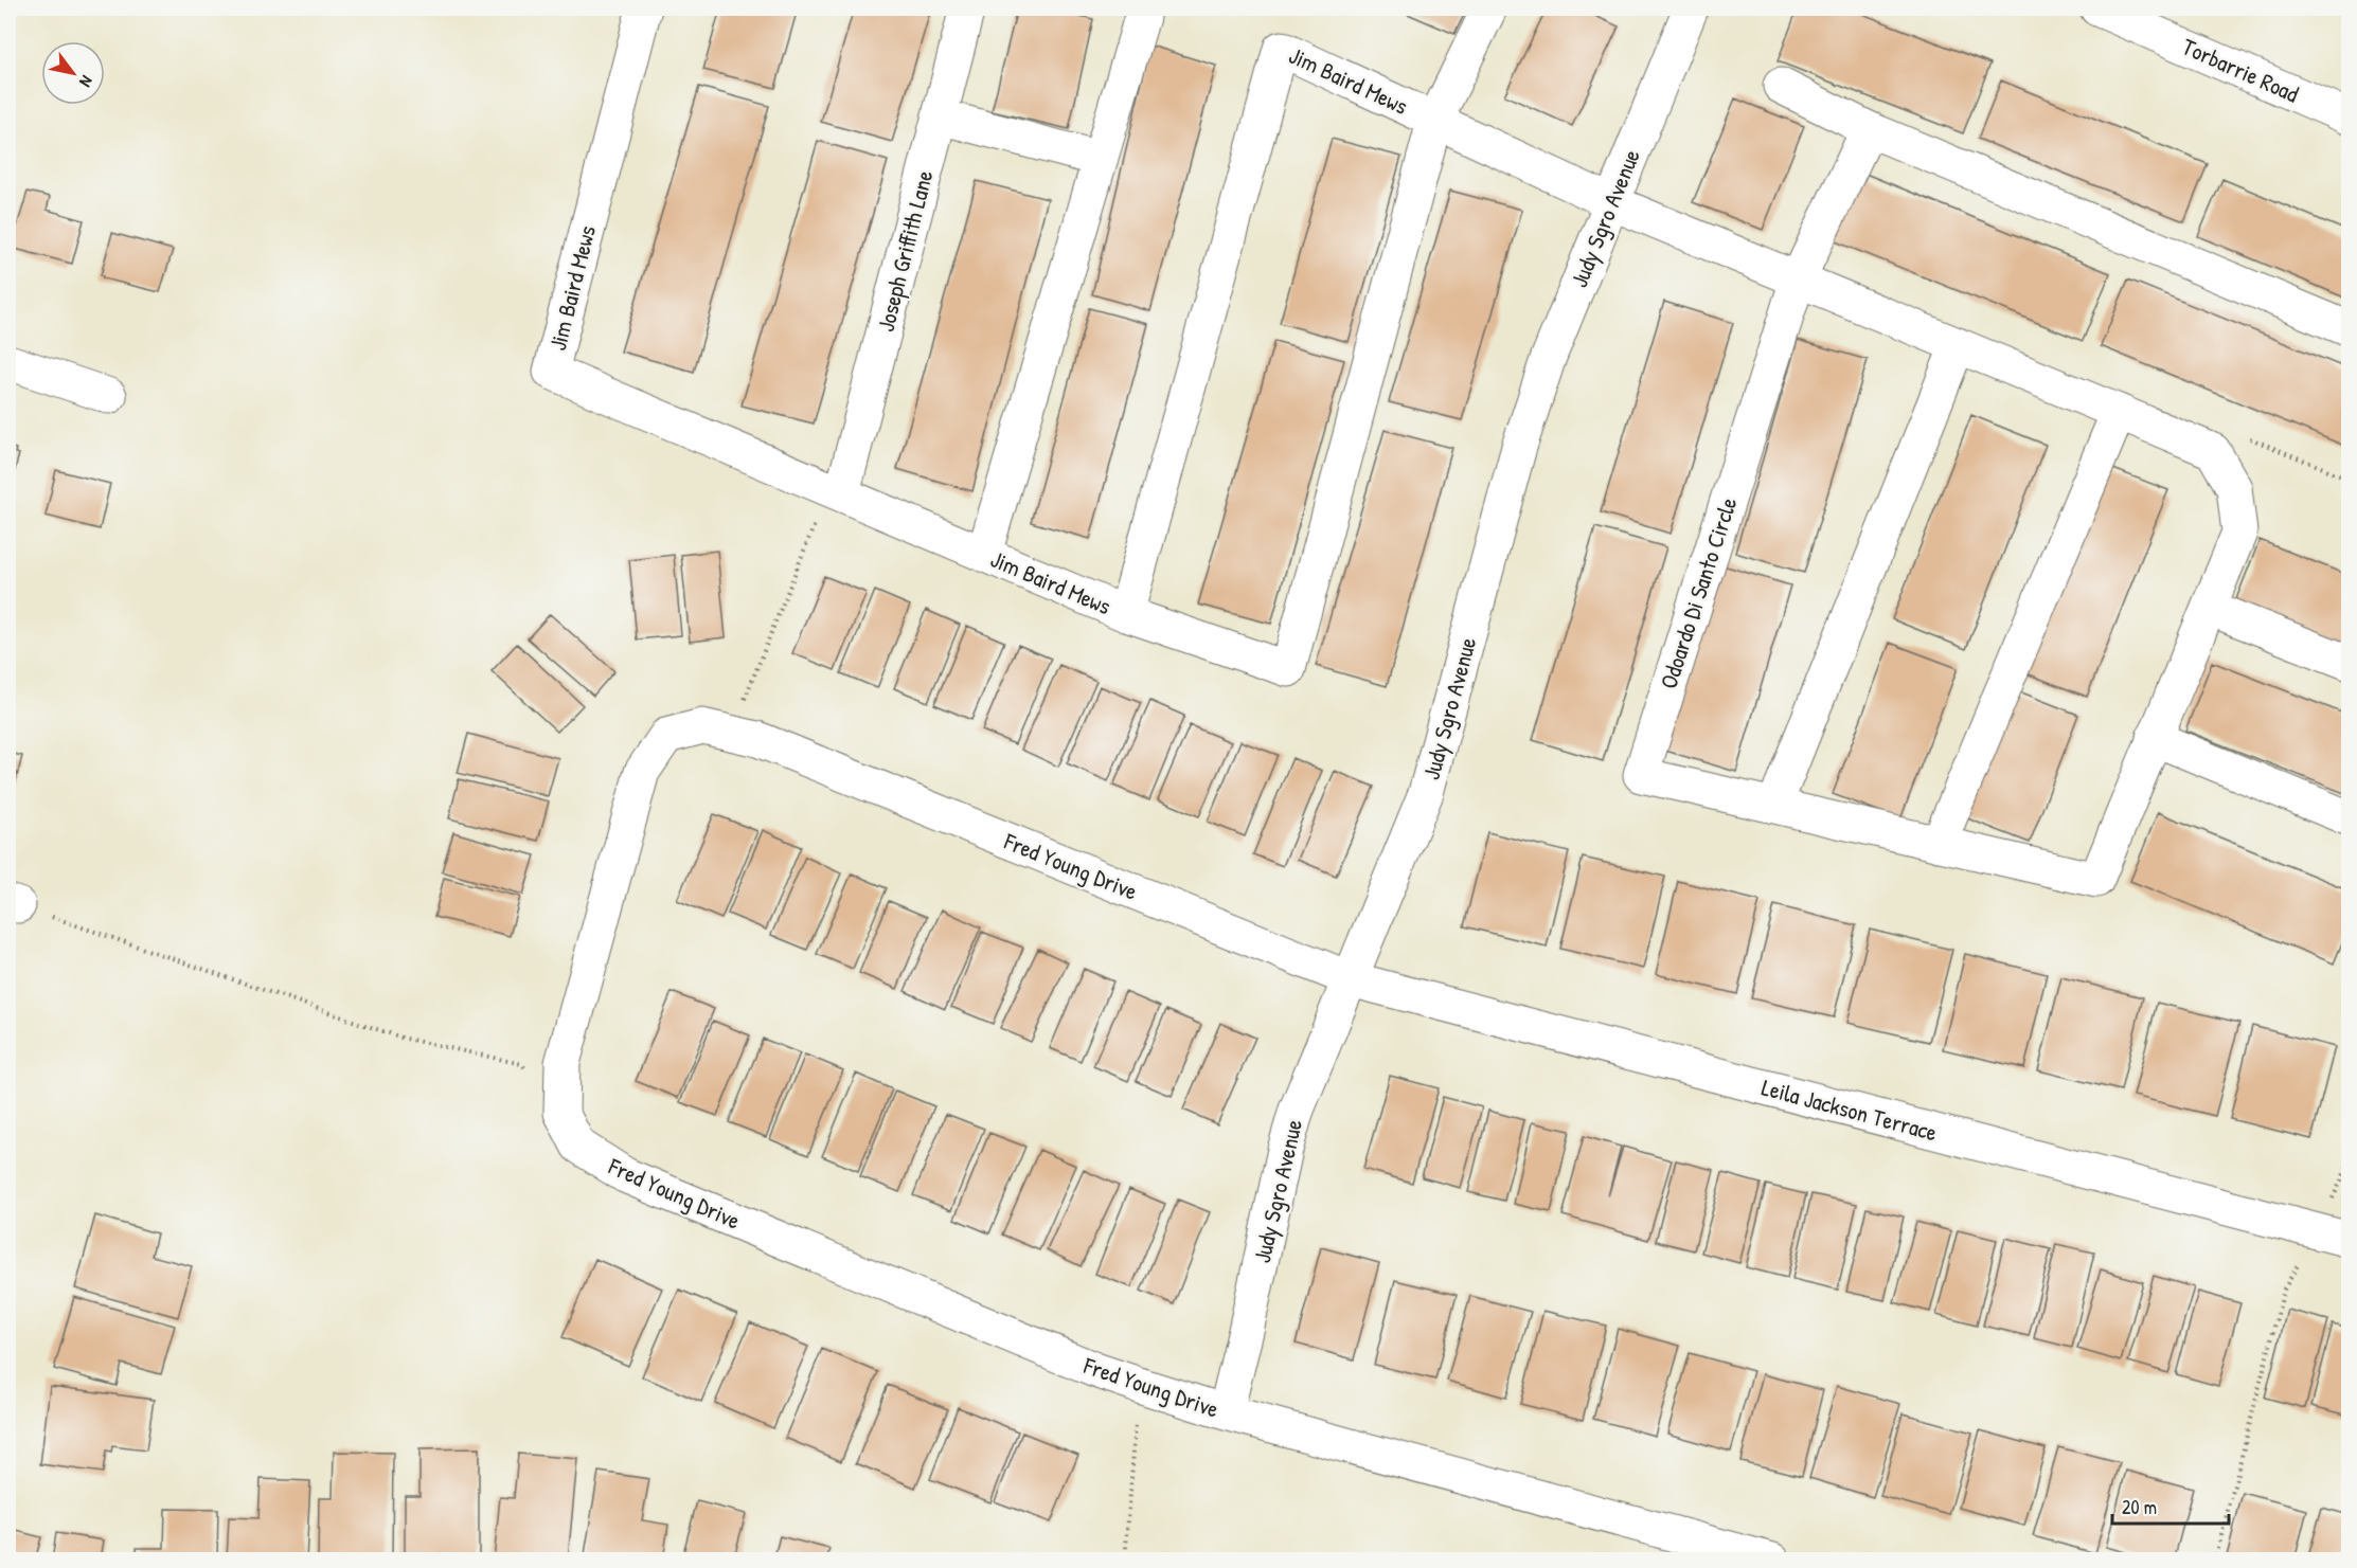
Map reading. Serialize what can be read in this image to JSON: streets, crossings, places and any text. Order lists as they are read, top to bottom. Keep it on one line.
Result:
{"streets":{"street":["Torbarrie Road","Jim Baird Mews","Judy Sgro Avenue","Joseph Griffith Lane","Odoardo Di Santo Circle","Fred Young Drive","Leila Jackson Terrace"]},"crossings":[["Jim Baird Mews","Judy Sgro Avenue"],["Jim Baird Mews","Joseph Griffith Lane"],["Jim Baird Mews","Odoardo Di Santo Circle"],["Judy Sgro Avenue","Odoardo Di Santo Circle"],["Judy Sgro Avenue","Fred Young Drive"],["Judy Sgro Avenue","Leila Jackson Terrace"],["Fred Young Drive","Leila Jackson Terrace"]],"scale_bar":"20 m","north":"bottom right"}
